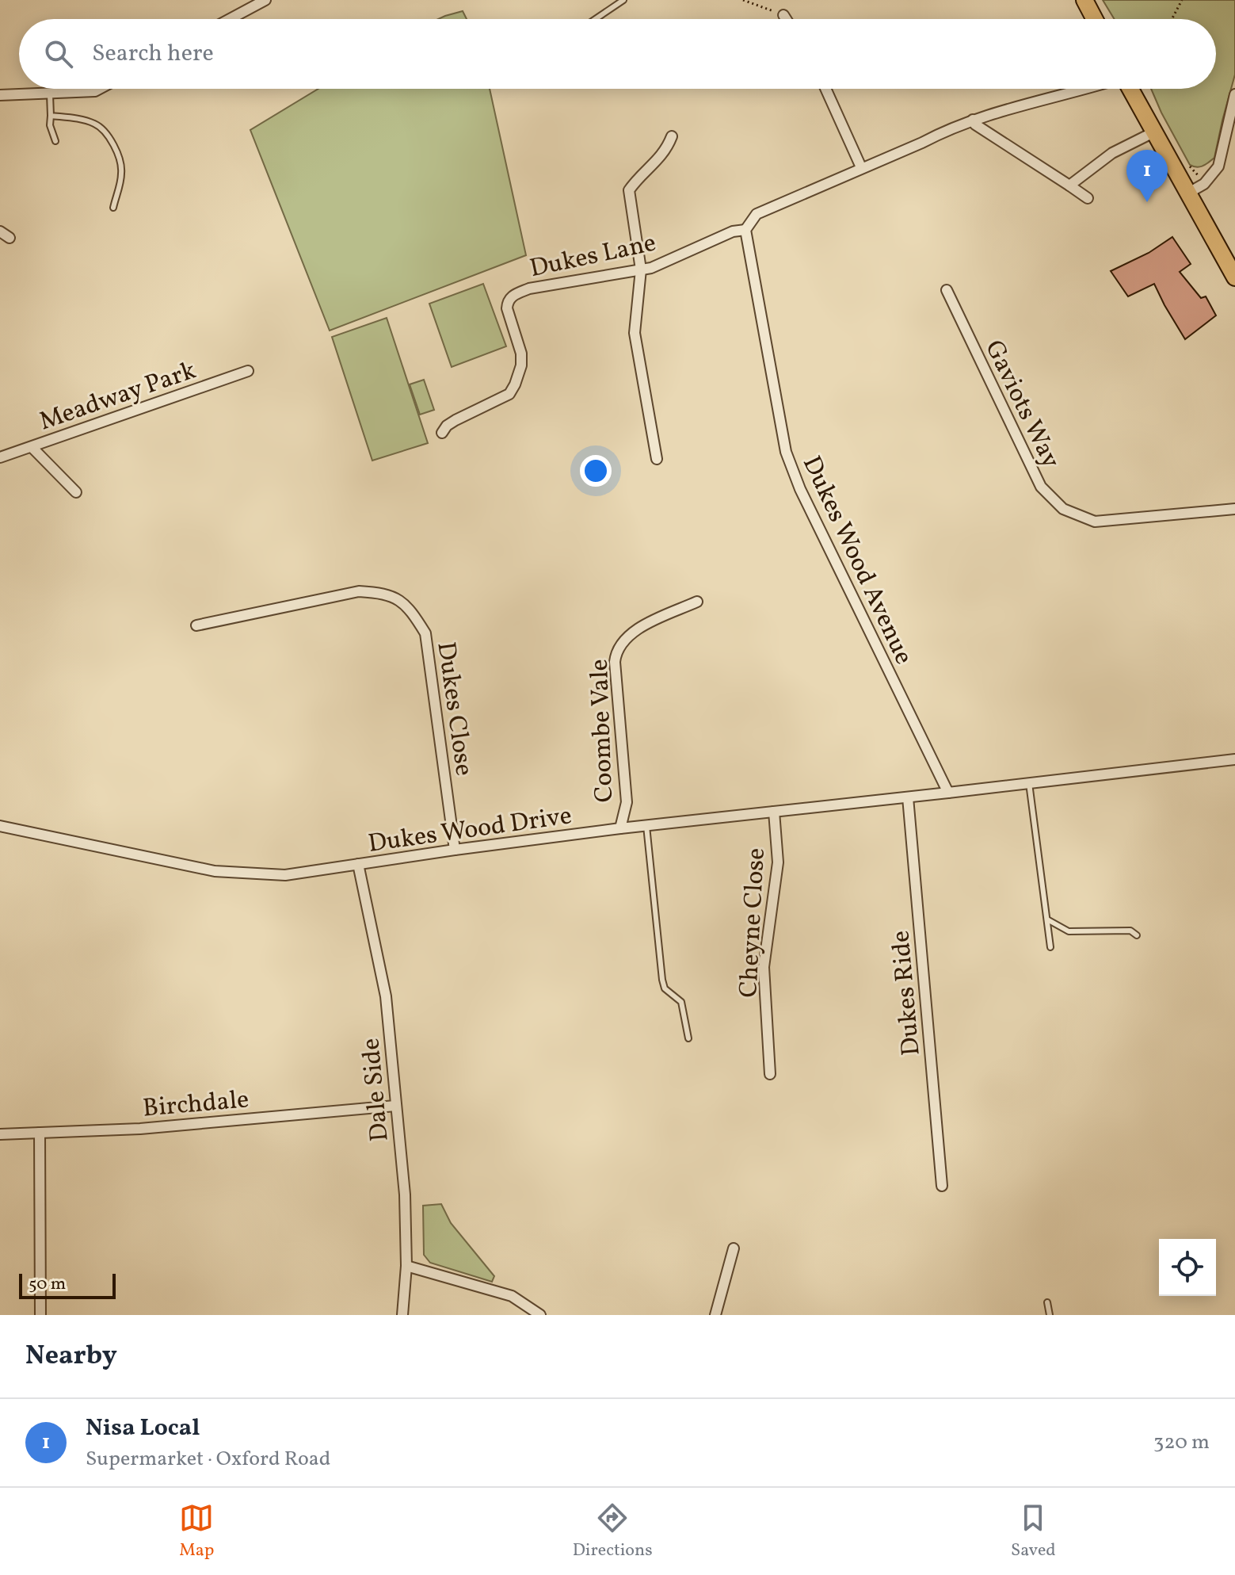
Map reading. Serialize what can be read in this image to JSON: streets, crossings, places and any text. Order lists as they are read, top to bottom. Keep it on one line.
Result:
{"streets":{"street":["Dukes Lane","Meadway Park","Gaviots Way","Dukes Wood Avenue","Dukes Close","Coombe Vale","Dukes Wood Drive","Cheyne Close","Dukes Ride","Dale Side","Birchdale"]},"crossings":[["Dukes Lane","Dukes Wood Avenue"],["Dukes Wood Avenue","Dukes Wood Drive"],["Dukes Close","Dukes Wood Drive"],["Coombe Vale","Dukes Wood Drive"],["Dukes Wood Drive","Cheyne Close"],["Dukes Wood Drive","Dukes Ride"],["Dukes Wood Drive","Dale Side"],["Dale Side","Birchdale"]],"scale_bar":"50 m","page":{"search":"Search here","pins":"1","scale":"50 m","heading":"Nearby","list":[{"mark":"1","name":"Nisa Local","note":"Supermarket · Oxford Road","value":"320 m"}],"nav":["Map","Directions","Saved"]}}
